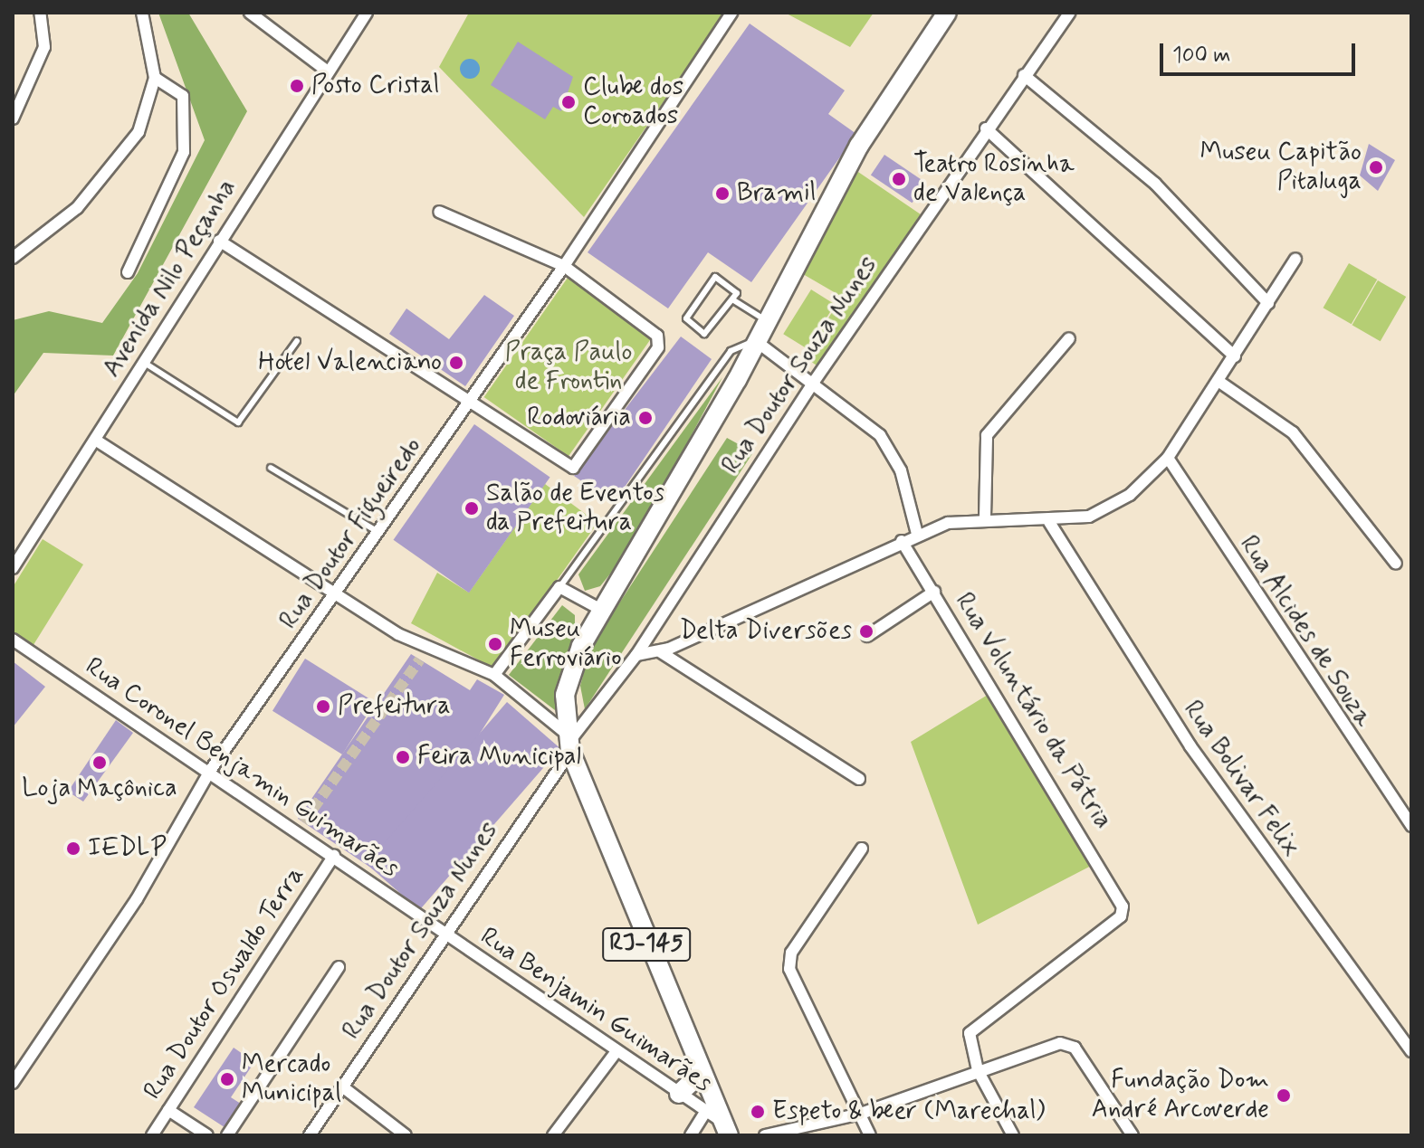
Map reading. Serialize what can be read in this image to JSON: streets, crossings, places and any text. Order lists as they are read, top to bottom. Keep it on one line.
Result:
{"streets":{"main road":["RJ-145"],"street":["Avenida Nilo Peçanha","Rua Doutor Souza Nunes","Rua Doutor Figueiredo","Rua Alcides de Souza","Rua Voluntário da Pátria","Rua Coronel Benjamin Guimarães","Rua Bolivar Felix","Rua Doutor Oswaldo Terra","Rua Benjamin Guimarães"]},"crossings":[["Rua Doutor Souza Nunes","Rua Coronel Benjamin Guimarães"],["Rua Doutor Souza Nunes","RJ-145"],["Rua Doutor Souza Nunes","Rua Benjamin Guimarães"],["Rua Doutor Figueiredo","Rua Coronel Benjamin Guimarães"],["Rua Coronel Benjamin Guimarães","Rua Doutor Oswaldo Terra"],["Rua Coronel Benjamin Guimarães","Rua Benjamin Guimarães"],["RJ-145","Rua Benjamin Guimarães"]],"parks":["Praça Paulo de Frontin"],"places":["Posto Cristal","Clube dos Coroados","Museu Capitão Pitaluga","Teatro Rosinha de Valença","Bramil","Hotel Valenciano","Rodoviária","Salão de Eventos da Prefeitura","Delta Diversões","Museu Ferroviário","Prefeitura","Feira Municipal","Loja Maçônica","IEDLP","Mercado Municipal","Fundação Dom André Arcoverde","Espeto & beer (Marechal)"],"scale_bar":"100 m"}
